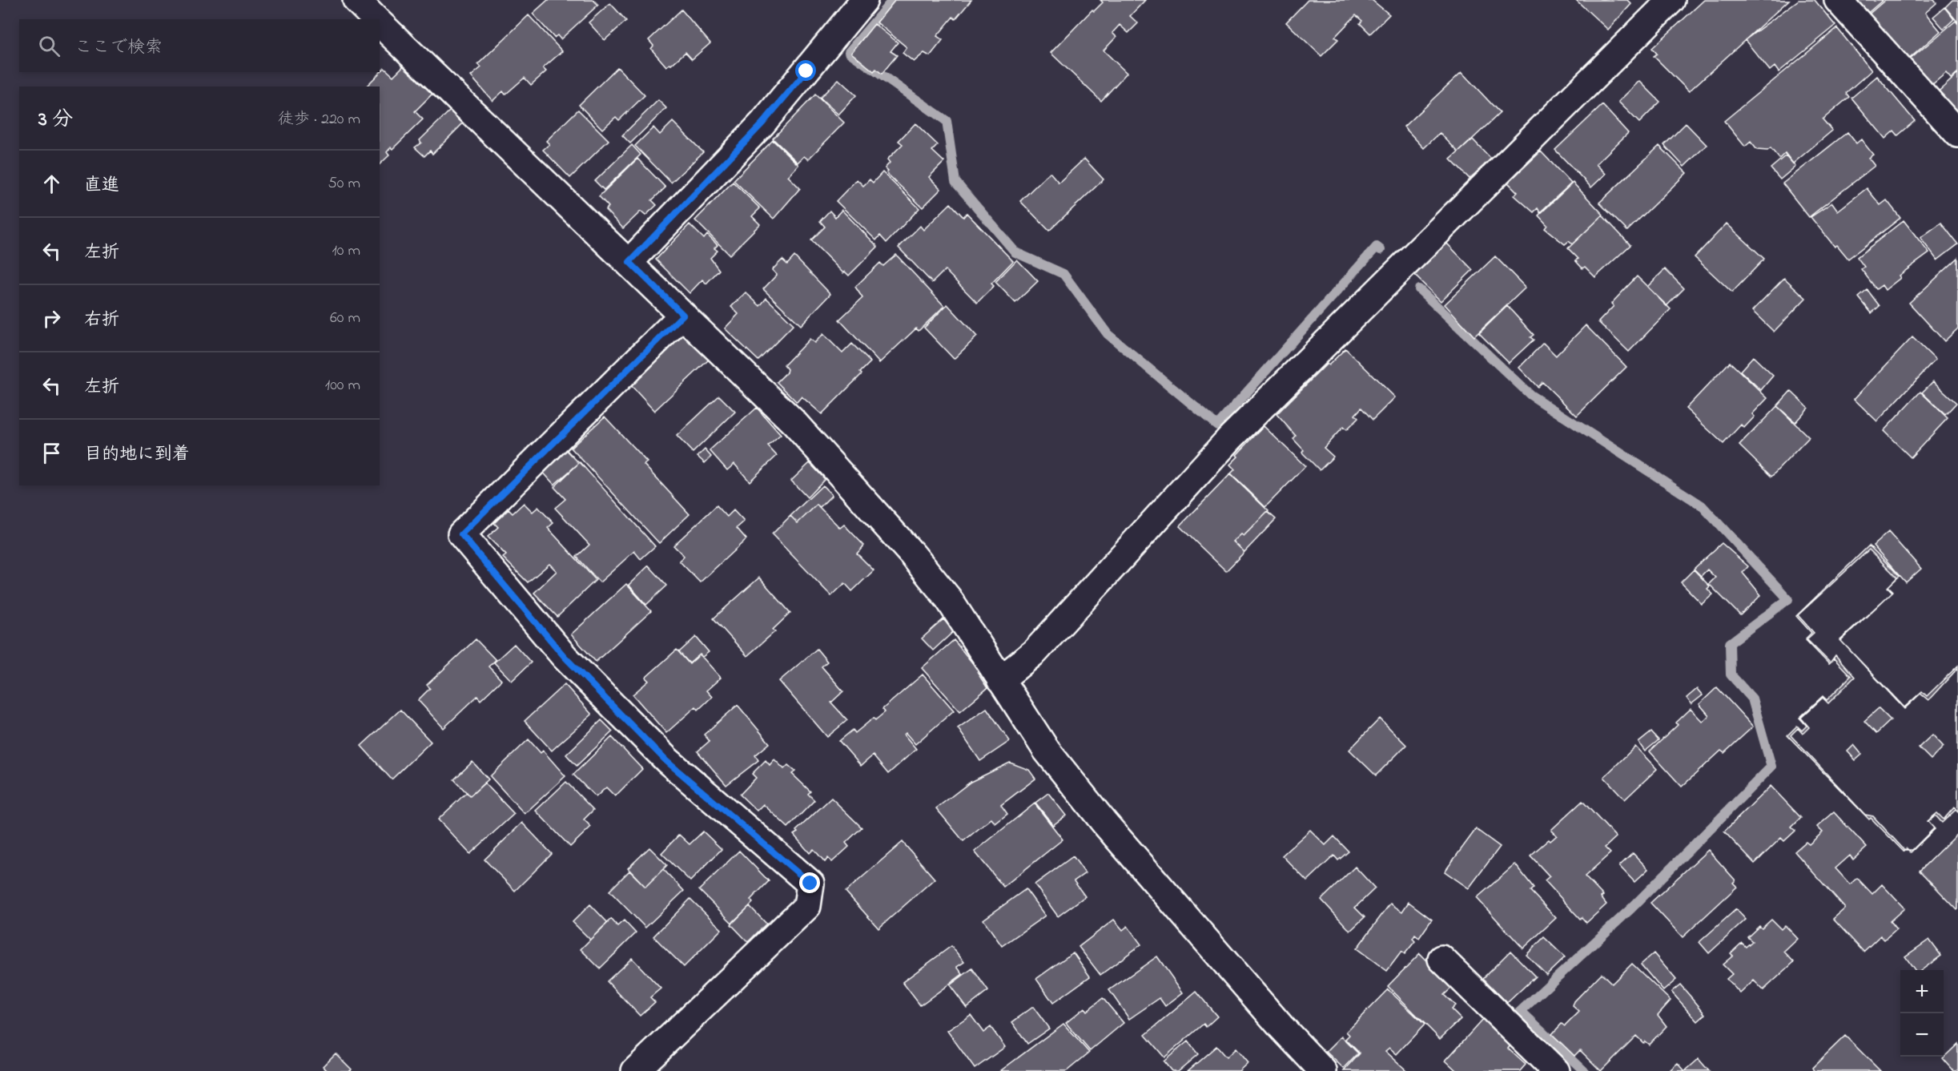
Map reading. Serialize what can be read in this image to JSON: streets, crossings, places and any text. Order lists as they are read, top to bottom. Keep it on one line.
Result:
{"page":{"search":"ここで検索","heading":["3 分","徒歩 · 220 m"],"list":[["直進","50 m"],["左折","10 m"],["右折","60 m"],["左折","100 m"],"目的地に到着"],"map_buttons":["+","−"]}}
